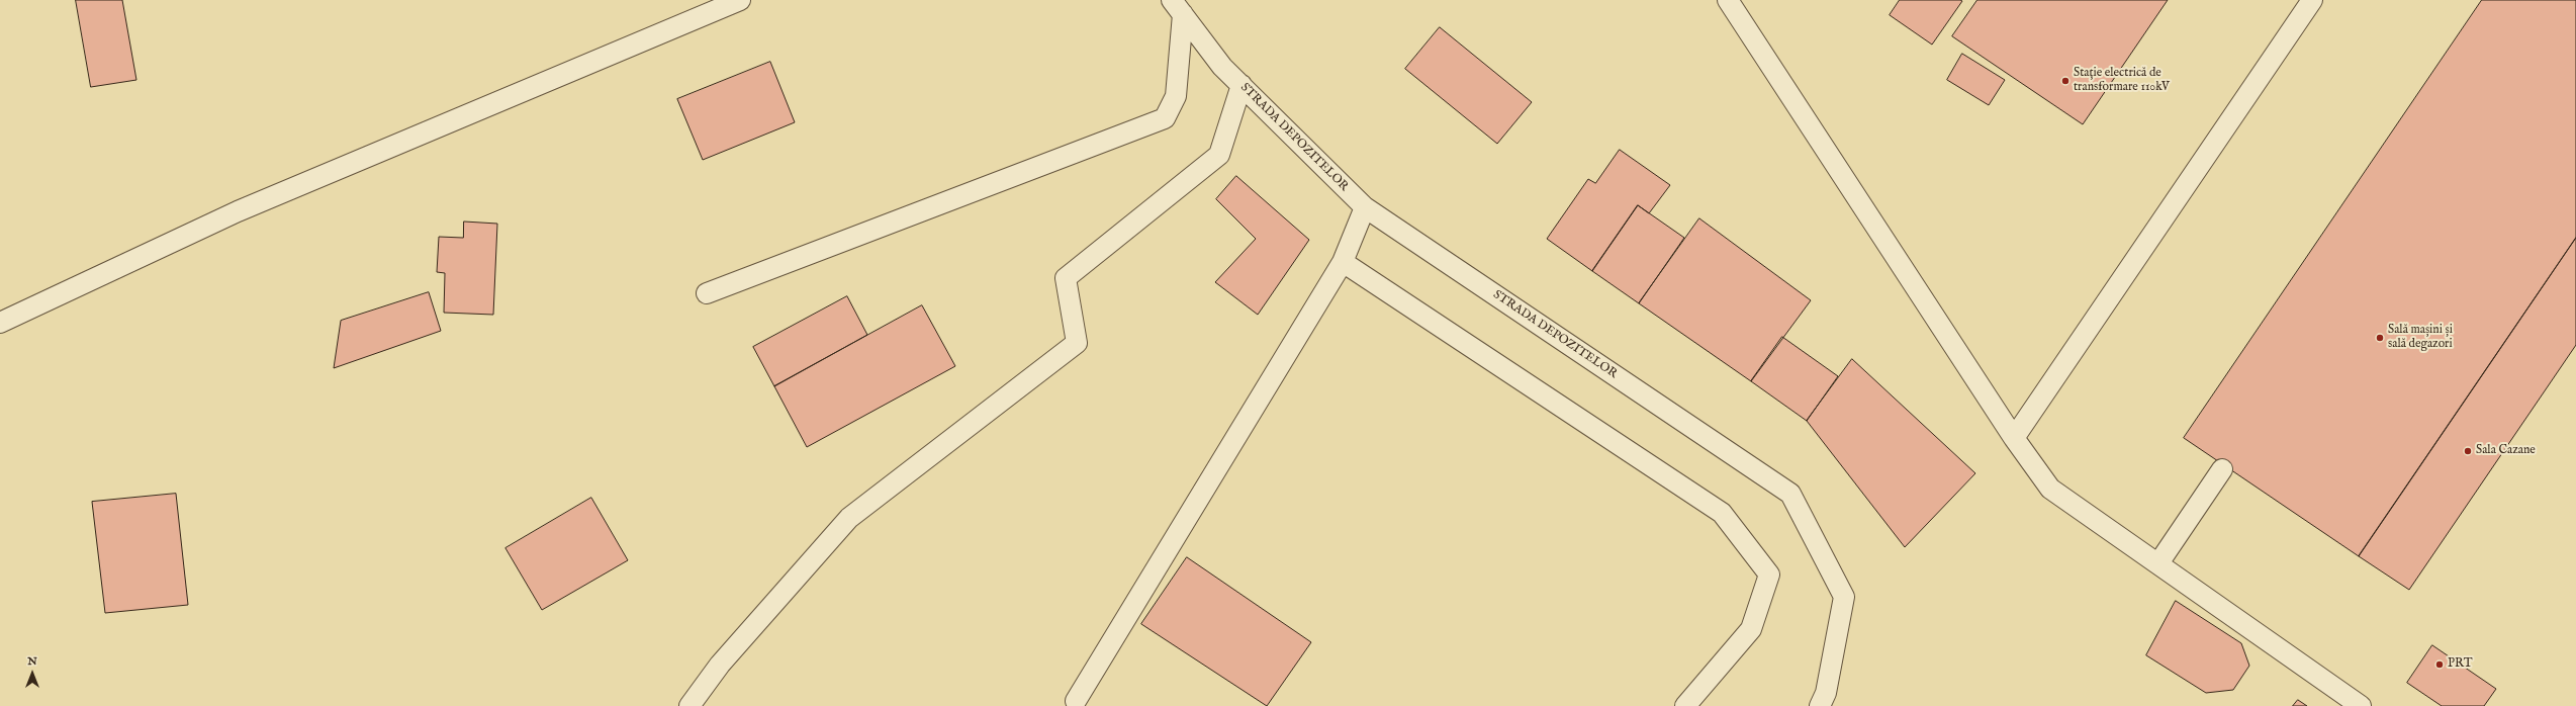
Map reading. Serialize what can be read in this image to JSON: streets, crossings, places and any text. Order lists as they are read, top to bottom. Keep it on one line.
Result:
{"streets":{"lane":["STRADA DEPOZITELOR"]},"places":["Stație electrică de transformare 110kV","Sală mașini și sală degazori","Sala Cazane","PRT"],"north":"top"}
